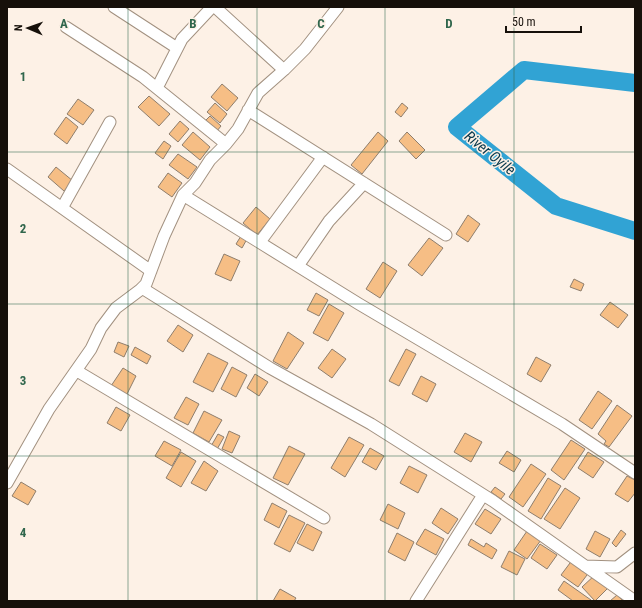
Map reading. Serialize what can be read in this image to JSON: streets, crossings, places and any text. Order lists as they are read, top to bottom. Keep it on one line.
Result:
{"water":["River Oyile"],"scale_bar":"50 m","north":"left","grid":{"columns":["A","B","C","D"],"rows":["1","2","3","4"]}}
